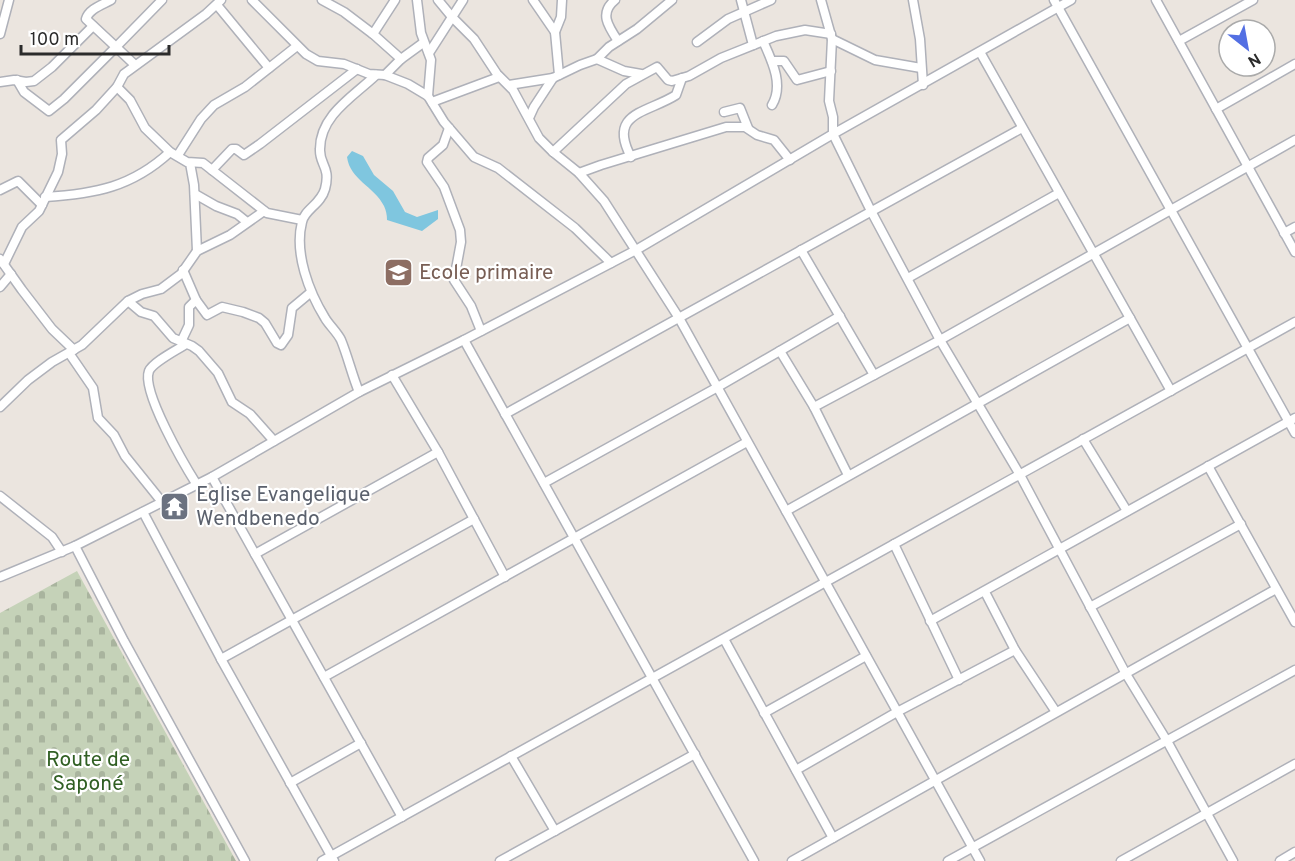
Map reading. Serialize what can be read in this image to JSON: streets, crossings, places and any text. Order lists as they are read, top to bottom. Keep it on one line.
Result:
{"parks":["Route de Saponé"],"places":{"school or university":["Ecole primaire"],"temple":["Eglise Evangelique Wendbenedo"]},"scale_bar":"100 m","north":"bottom right"}
